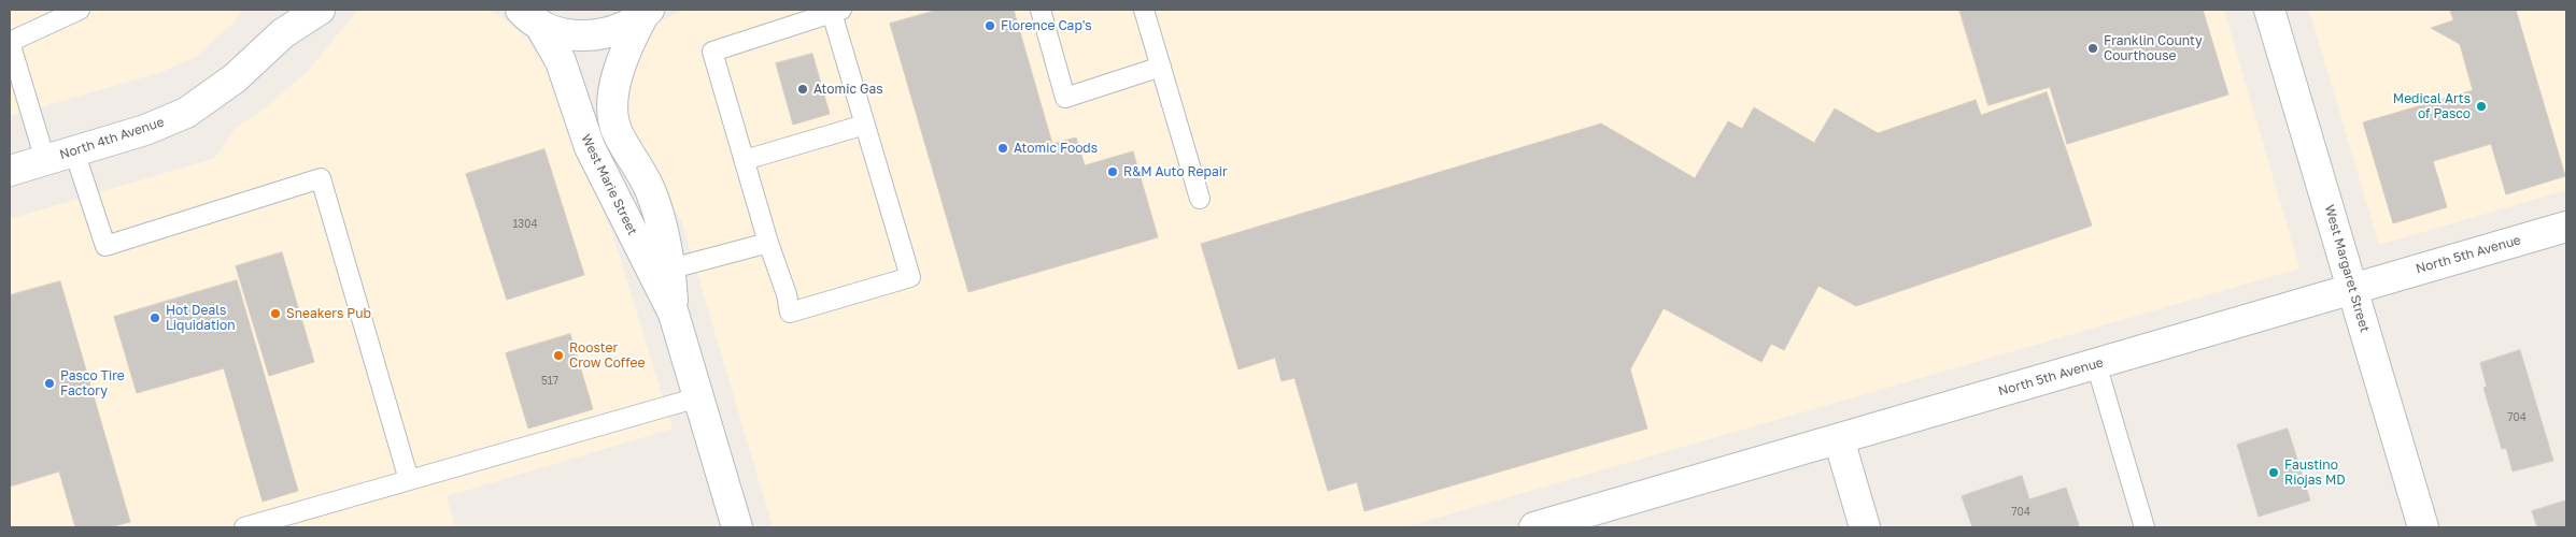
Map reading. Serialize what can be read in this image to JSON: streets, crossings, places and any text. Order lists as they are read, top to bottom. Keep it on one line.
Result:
{"streets":{"street":["North 4th Avenue","West Marie Street","North 5th Avenue","West Margaret Street"]},"crossings":[["North 5th Avenue","West Margaret Street"]],"places":["Florence Cap's","Franklin County Courthouse","Atomic Gas","Medical Arts of Pasco","Atomic Foods","R&M Auto Repair","Sneakers Pub","Hot Deals Liquidation","Rooster Crow Coffee","Pasco Tire Factory","Faustino Riojas MD"],"house_numbers":["1304","517","704","704"]}
